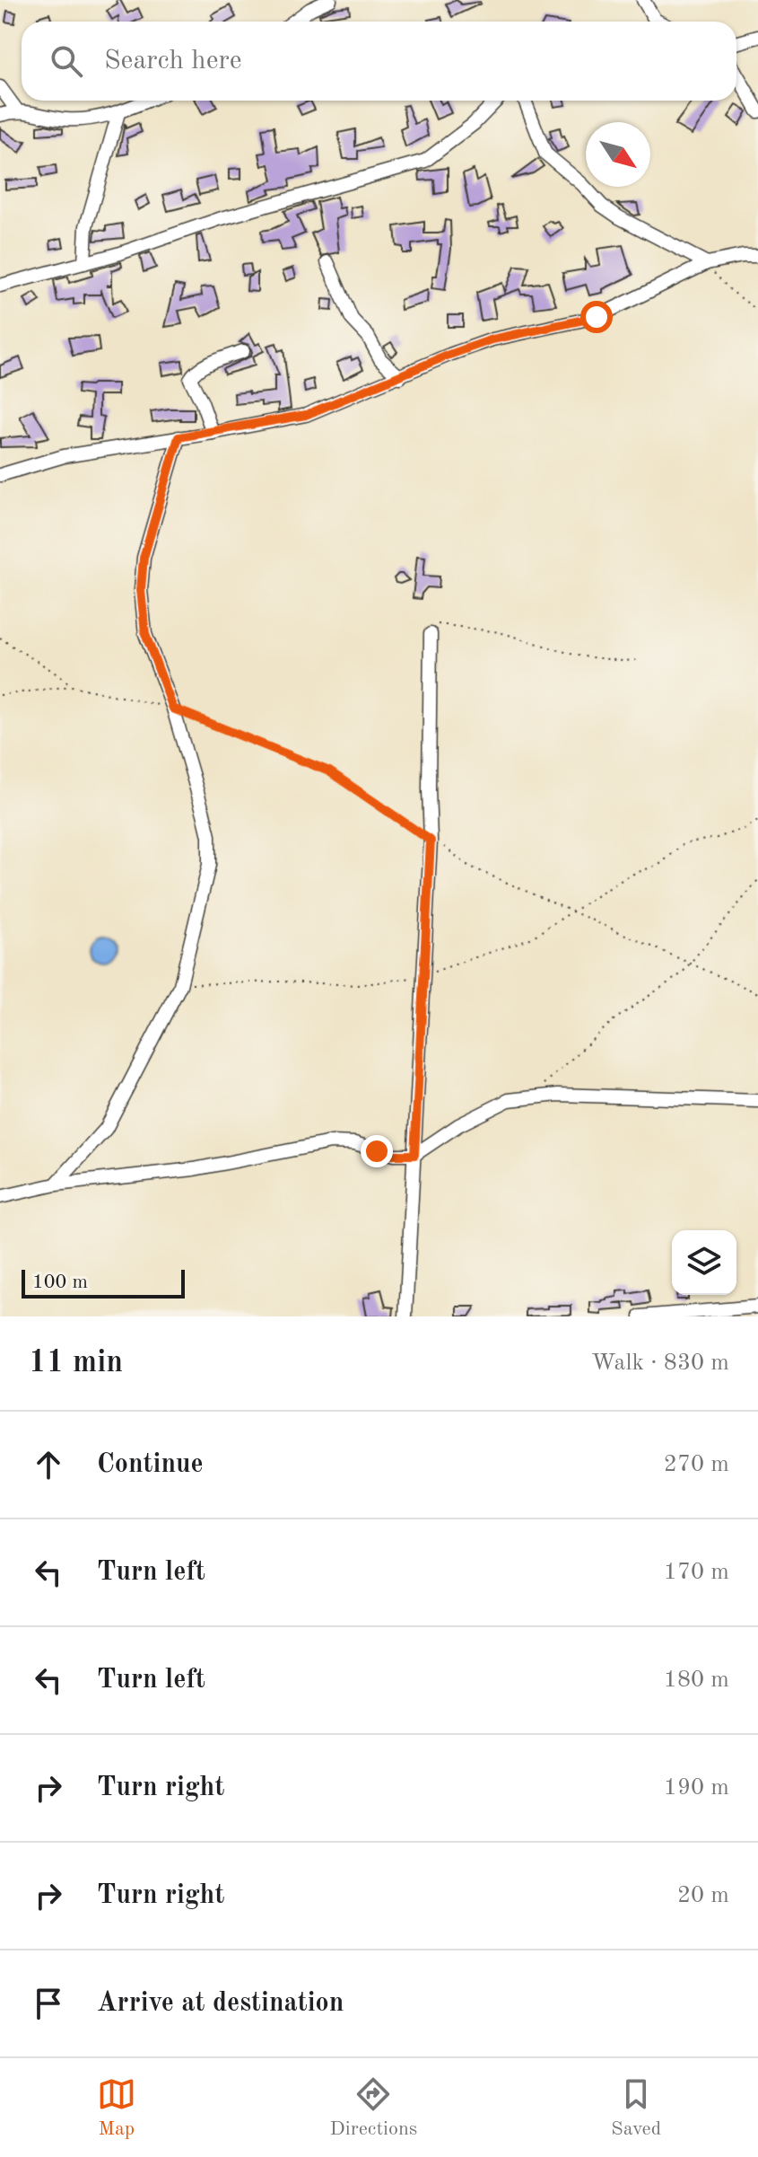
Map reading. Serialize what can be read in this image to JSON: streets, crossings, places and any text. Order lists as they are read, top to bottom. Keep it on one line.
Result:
{"scale_bar":"100 m","north":"bottom right","page":{"search":"Search here","scale":"100 m","heading":["11 min","Walk · 830 m"],"list":[["Continue","270 m"],["Turn left","170 m"],["Turn left","180 m"],["Turn right","190 m"],["Turn right","20 m"],"Arrive at destination"],"nav":["Map","Directions","Saved"]}}
